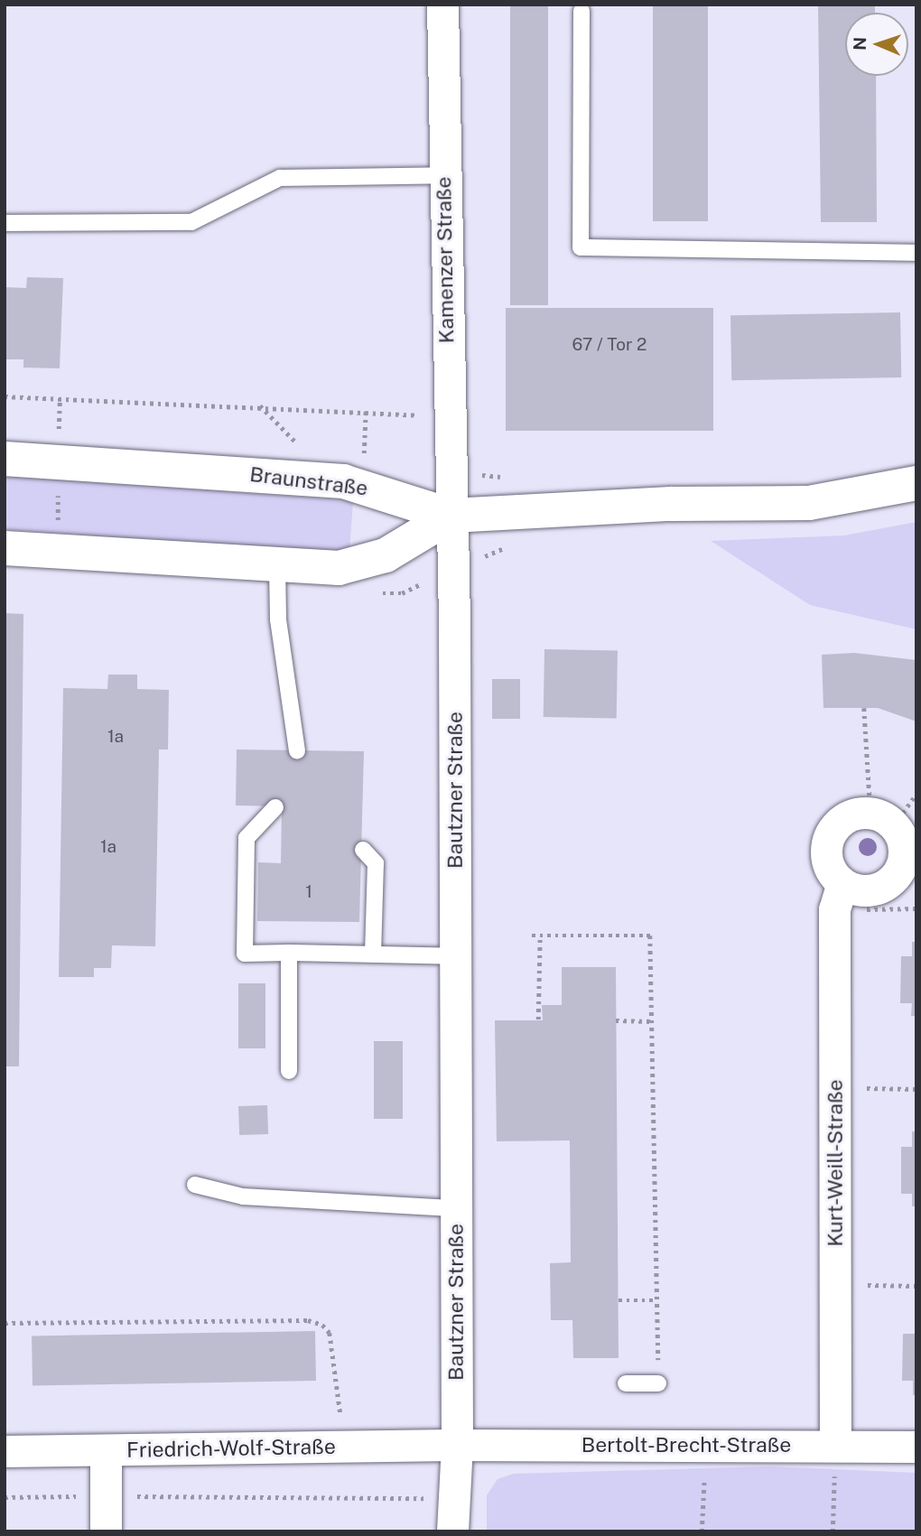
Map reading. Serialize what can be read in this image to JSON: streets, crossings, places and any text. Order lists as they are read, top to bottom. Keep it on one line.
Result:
{"streets":{"main road":["Braunstraße"],"street":["Kamenzer Straße","Bautzner Straße","Kurt-Weill-Straße","Bertolt-Brecht-Straße","Friedrich-Wolf-Straße"]},"crossings":[["Kamenzer Straße","Braunstraße"],["Kamenzer Straße","Bautzner Straße"],["Braunstraße","Bautzner Straße"],["Bautzner Straße","Bertolt-Brecht-Straße"],["Bautzner Straße","Friedrich-Wolf-Straße"],["Kurt-Weill-Straße","Bertolt-Brecht-Straße"],["Bertolt-Brecht-Straße","Friedrich-Wolf-Straße"]],"house_numbers":["67 / Tor 2","1a","1a","1"],"north":"left"}
